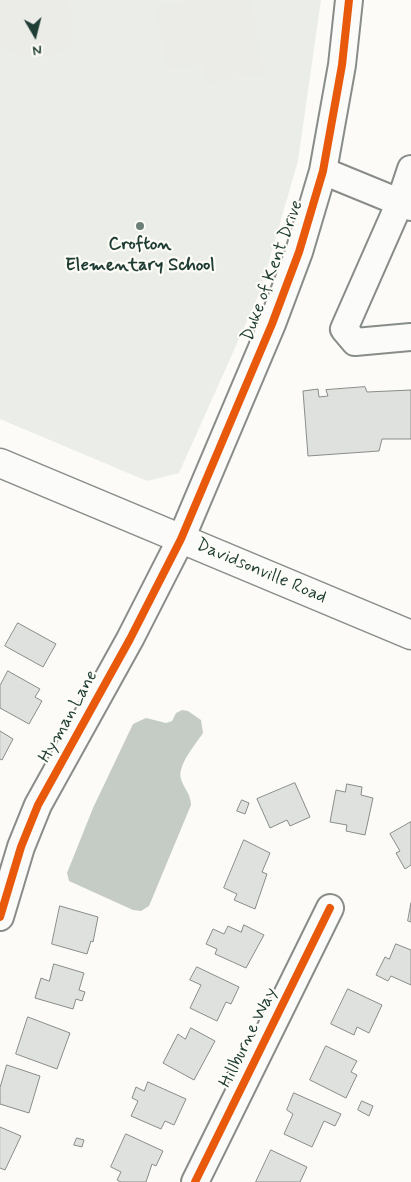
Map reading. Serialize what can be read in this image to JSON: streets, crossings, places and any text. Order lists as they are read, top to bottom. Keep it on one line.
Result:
{"streets":{"main road":["Davidsonville Road"],"street":["Duke of Kent Drive","Hyman Lane","Hillburne Way"]},"crossings":[["Duke of Kent Drive","Davidsonville Road"],["Duke of Kent Drive","Hyman Lane"],["Davidsonville Road","Hyman Lane"]],"places":["Crofton Elementary School"],"north":"bottom"}
